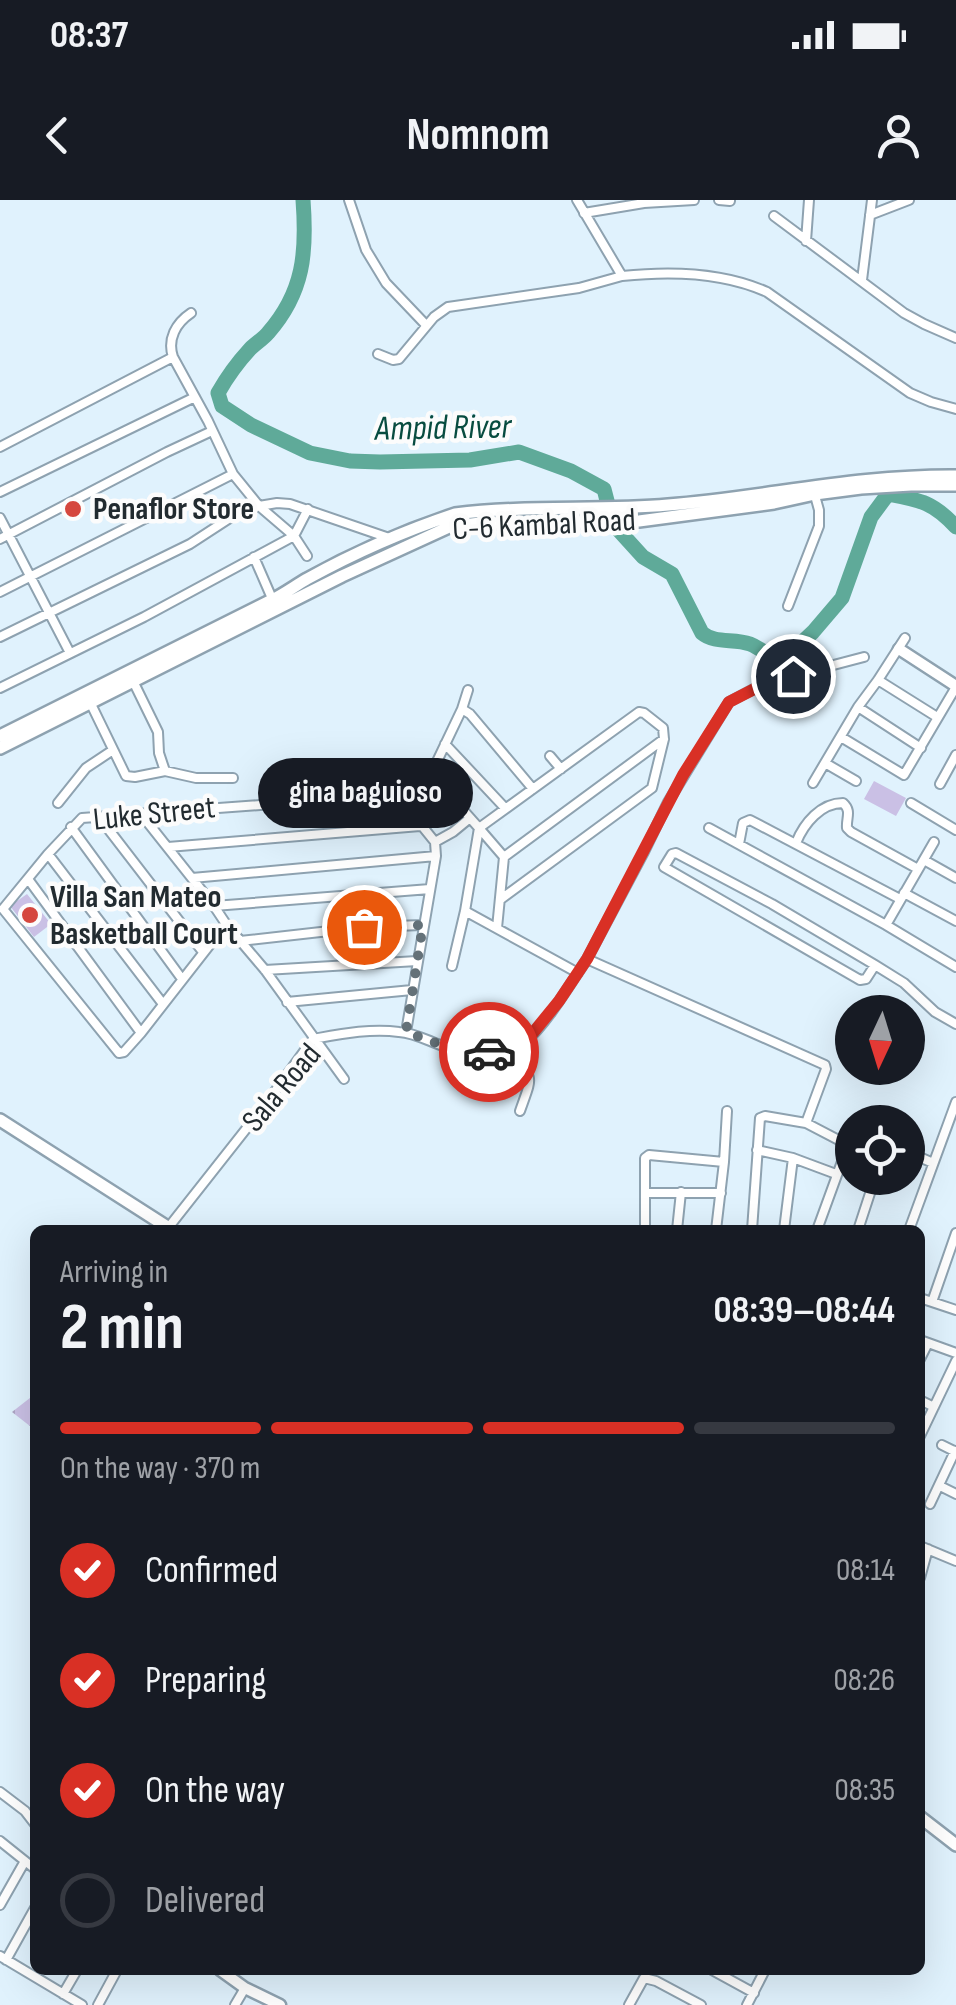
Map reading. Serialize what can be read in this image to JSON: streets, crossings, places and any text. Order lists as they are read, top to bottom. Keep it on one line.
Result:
{"streets":{"main road":["C-6 Kambal Road"],"street":["Luke Street","Sala Road"]},"water":["Ampid River"],"places":["Penaflor Store","Villa San Mateo Basketball Court","gina baguioso"],"north":"bottom","page":{"status":"08:37","header":"Nomnom","bubble":"gina baguioso","heading":["2 min","Arriving in","08:39–08:44"],"bar":"On the way · 370 m","list":[["Confirmed","08:14"],["Preparing","08:26"],["On the way","08:35"],"Delivered"]}}
